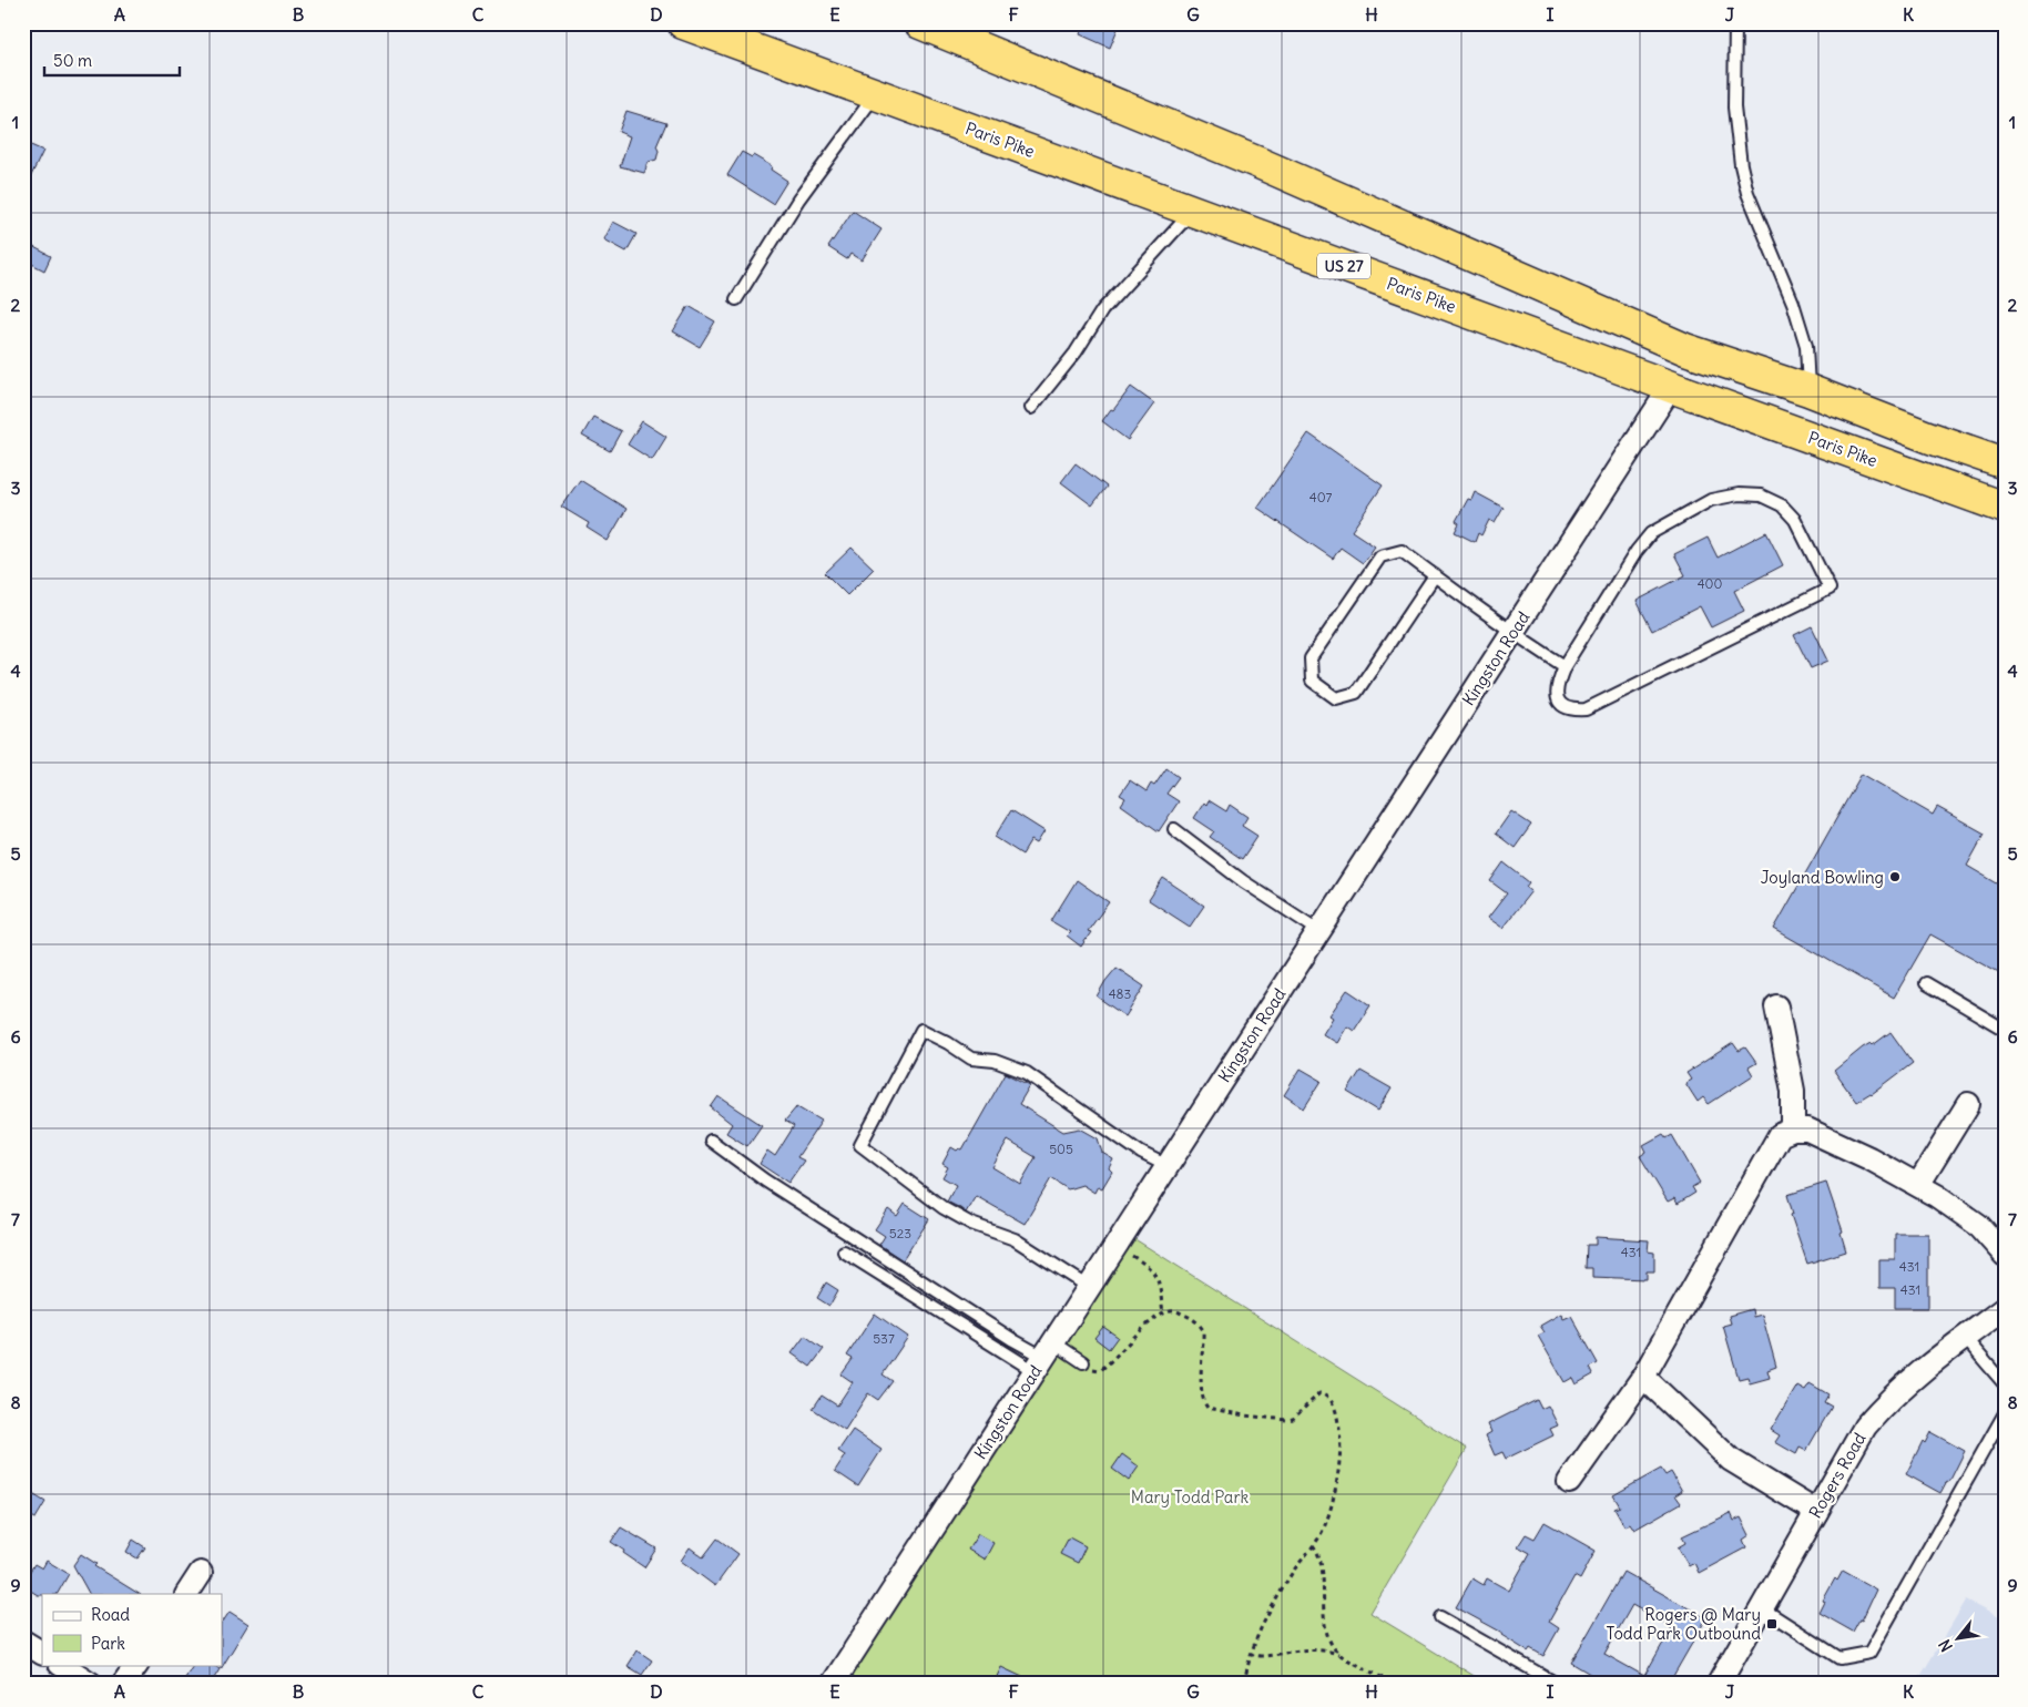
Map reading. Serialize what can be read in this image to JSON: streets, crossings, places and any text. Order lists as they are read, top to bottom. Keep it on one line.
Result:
{"streets":{"highway":["Paris Pike","US 27"],"street":["Kingston Road","Rogers Road"]},"crossings":[["Paris Pike","Kingston Road"]],"parks":["Mary Todd Park"],"places":{"other":["Joyland Bowling"],"transit":["Rogers @ Mary Todd Park Outbound"]},"house_numbers":["407","400","483","505","523","431","431","431","537"],"legend":["Road","Park"],"scale_bar":"50 m","north":"bottom left","grid":{"columns":["A","B","C","D","E","F","G","H","I","J","K"],"rows":["1","2","3","4","5","6","7","8","9"]}}
